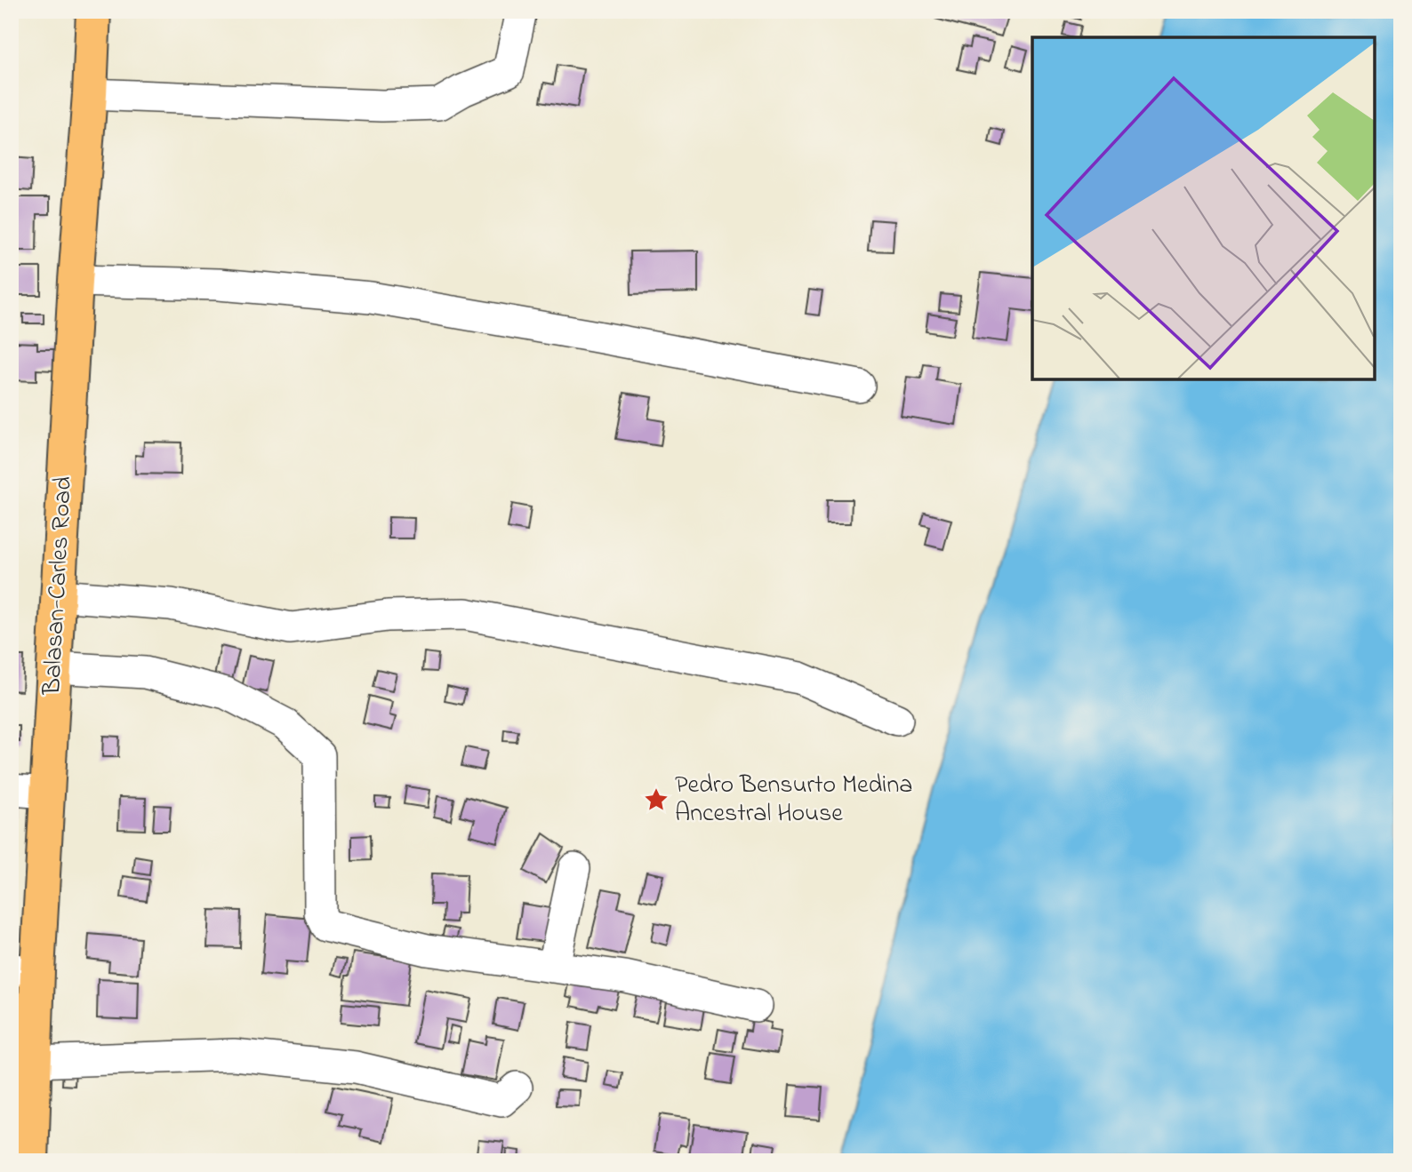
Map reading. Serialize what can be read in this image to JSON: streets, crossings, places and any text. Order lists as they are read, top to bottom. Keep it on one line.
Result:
{"streets":{"main road":["Balasan-Carles Road"]},"places":{"place":["Pedro Bensurto Medina Ancestral House"]}}
